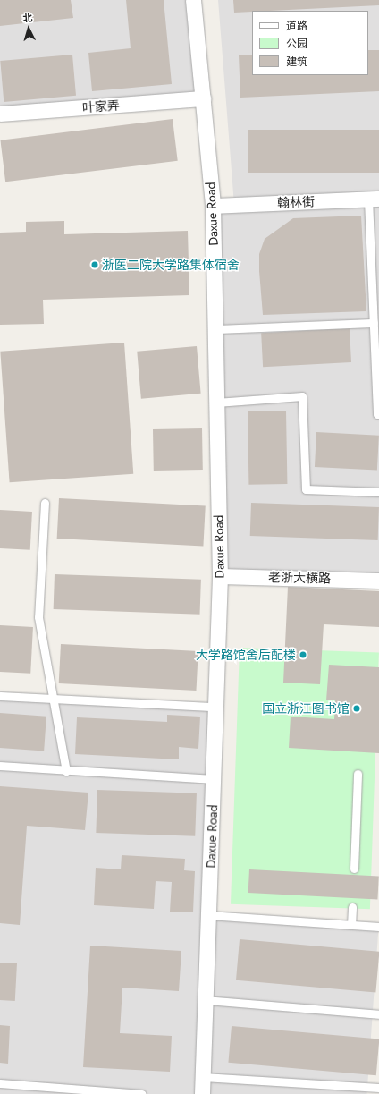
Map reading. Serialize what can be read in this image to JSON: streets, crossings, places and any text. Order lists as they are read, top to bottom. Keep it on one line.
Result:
{"streets":{"street":["叶家弄","翰林街","Daxue Road","老浙大横路"]},"crossings":[["叶家弄","Daxue Road"],["翰林街","Daxue Road"],["Daxue Road","老浙大横路"]],"places":["浙医二院大学路集体宿舍","大学路馆舍后配楼","国立浙江图书馆"],"legend":["道路","公园","建筑"],"north":"top"}
